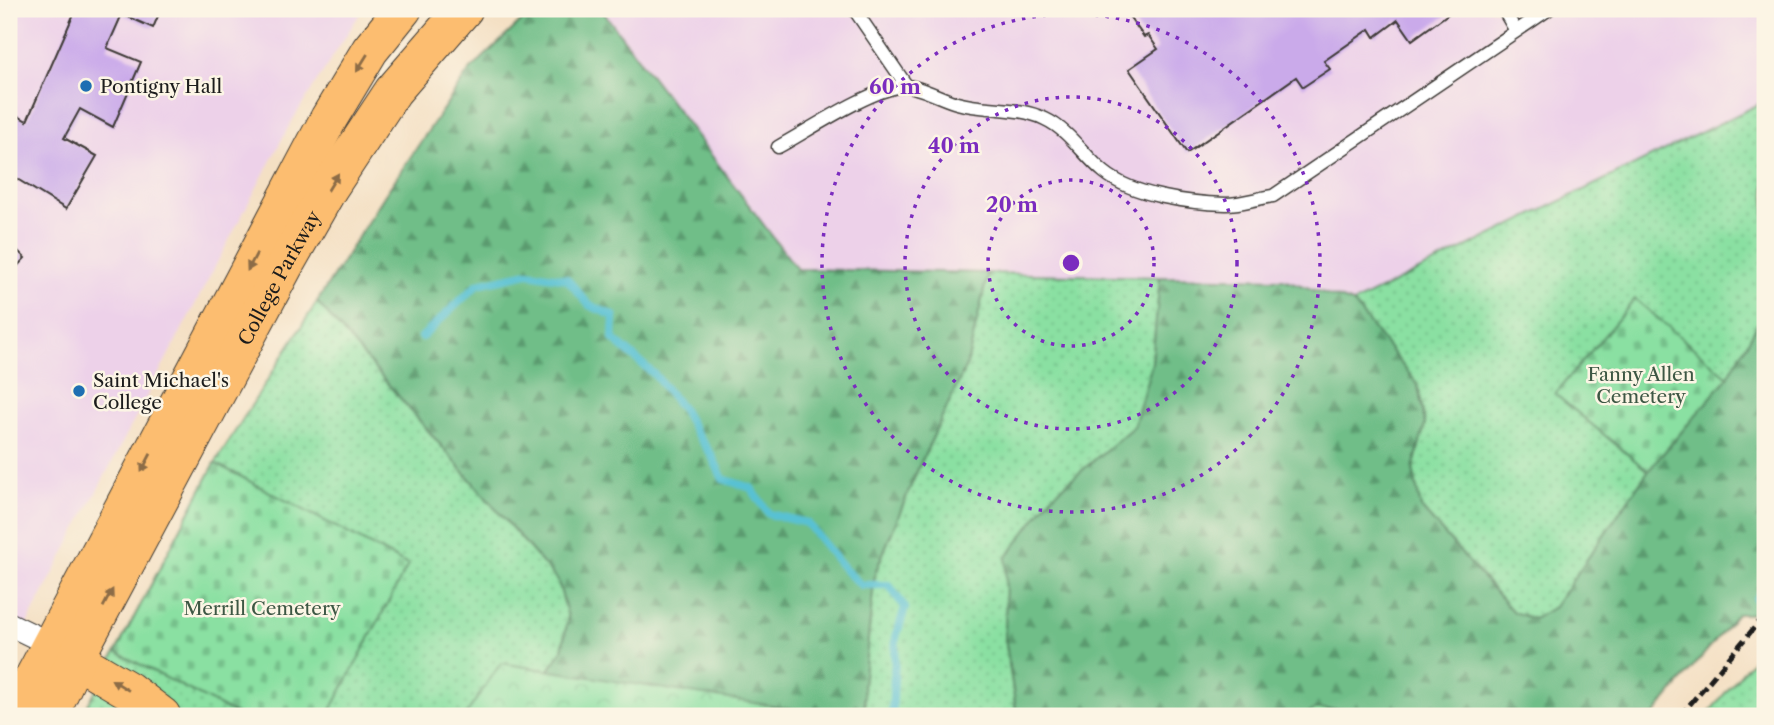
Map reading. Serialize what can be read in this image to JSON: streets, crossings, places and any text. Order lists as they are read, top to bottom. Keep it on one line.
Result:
{"streets":{"main road":["College Parkway"]},"parks":["Fanny Allen Cemetery","Merrill Cemetery"],"places":["Pontigny Hall","Saint Michael's College"],"rings":["60 m","40 m","20 m"]}
